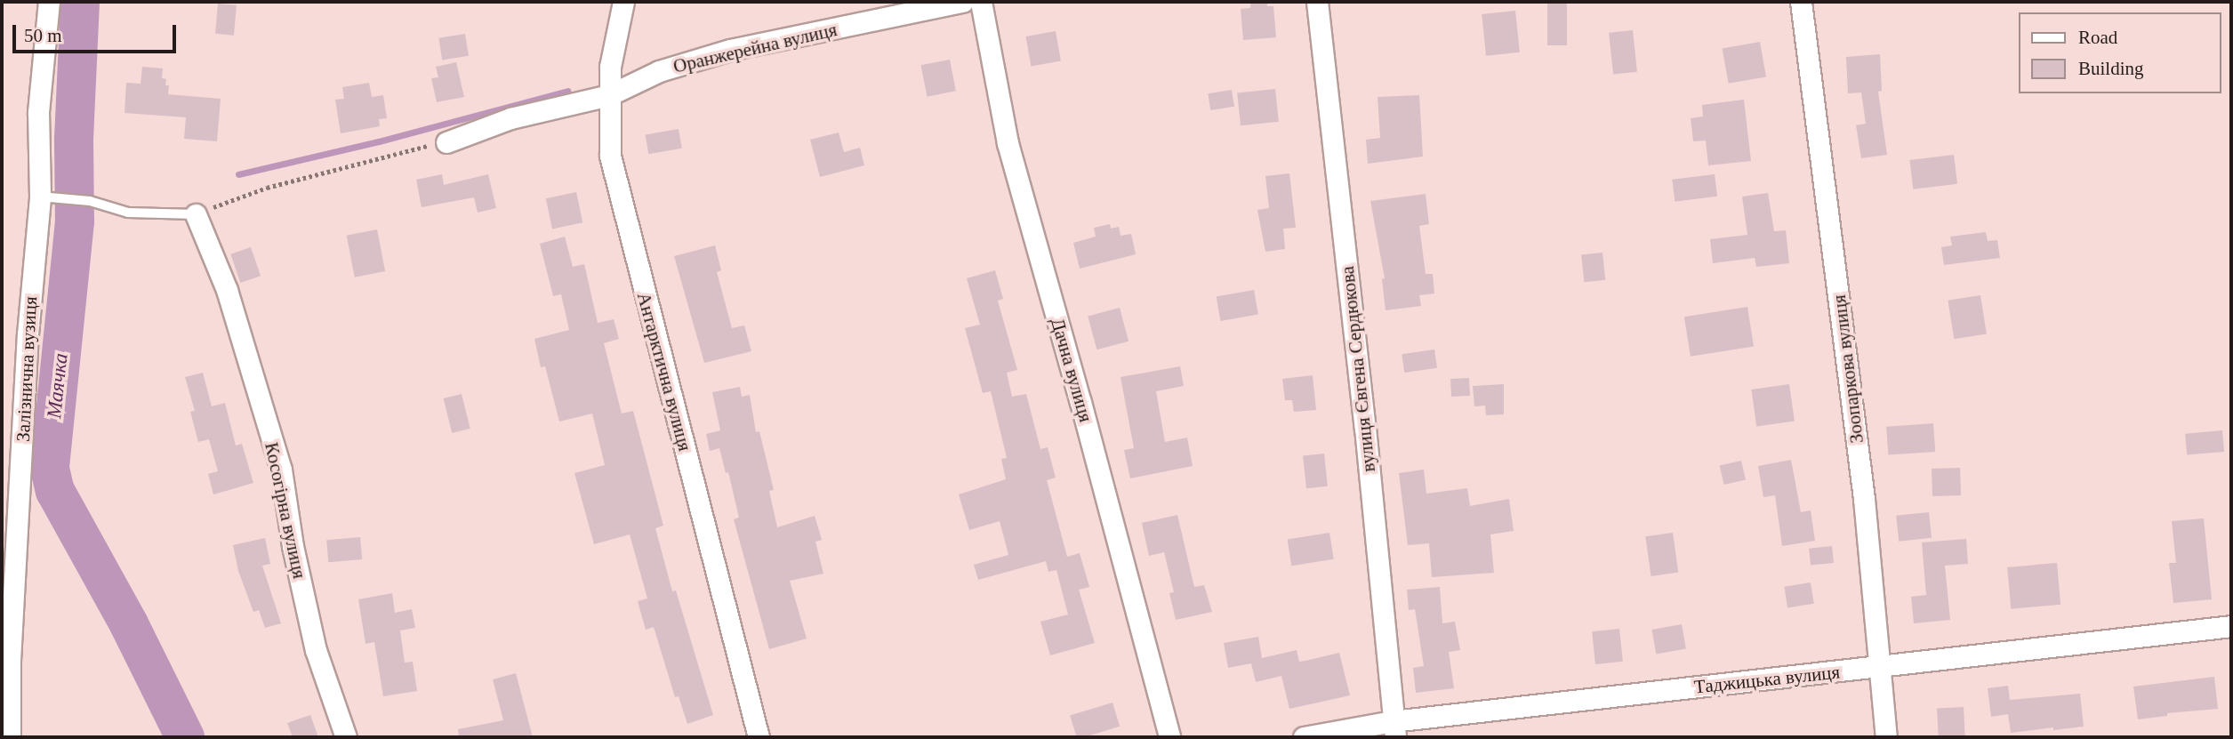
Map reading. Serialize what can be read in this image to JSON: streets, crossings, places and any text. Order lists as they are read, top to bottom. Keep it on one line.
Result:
{"streets":{"street":["Оранжерейна вулиця","Залізнична вузиця","вулиця Євгена Сердюкова","Зоопаркова вулиця","Дачна вулиця","Антарктична вулиця","Косогірна вулиця","Таджицька вулиця"]},"crossings":[["Оранжерейна вулиця","Антарктична вулиця"],["вулиця Євгена Сердюкова","Таджицька вулиця"],["Зоопаркова вулиця","Таджицька вулиця"]],"water":["Маячка"],"legend":["Road","Building"],"scale_bar":"50 m"}
